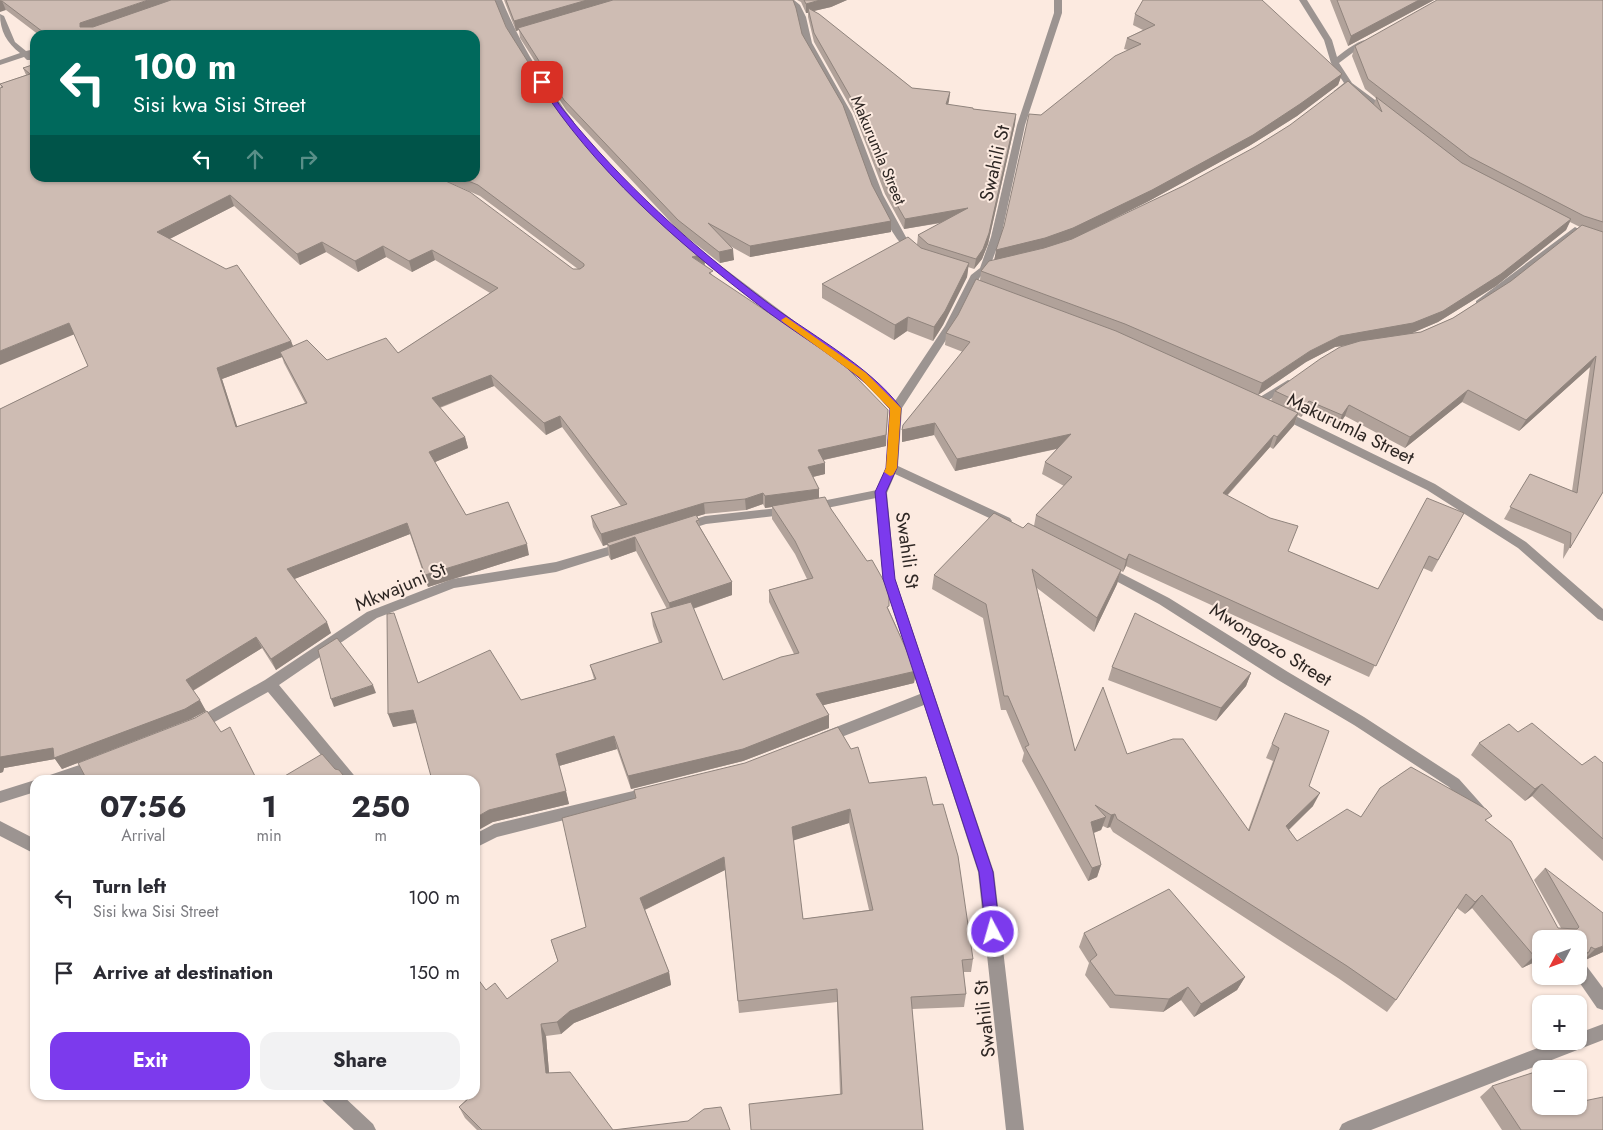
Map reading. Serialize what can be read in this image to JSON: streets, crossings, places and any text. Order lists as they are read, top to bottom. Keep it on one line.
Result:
{"streets":{"street":["Makurumla Street","Swahili St","Mkwajuni St","Mwongozo Street"]},"north":"bottom left","page":{"turn":["100 m","Sisi kwa Sisi Street"],"eta":["07:56","Arrival","1","min","250","m"],"list":[{"name":"Turn left","note":"Sisi kwa Sisi Street","value":"100 m"},{"name":"Arrive at destination","value":"150 m"}],"map_buttons":["+","−"],"buttons":["Exit","Share"]}}
